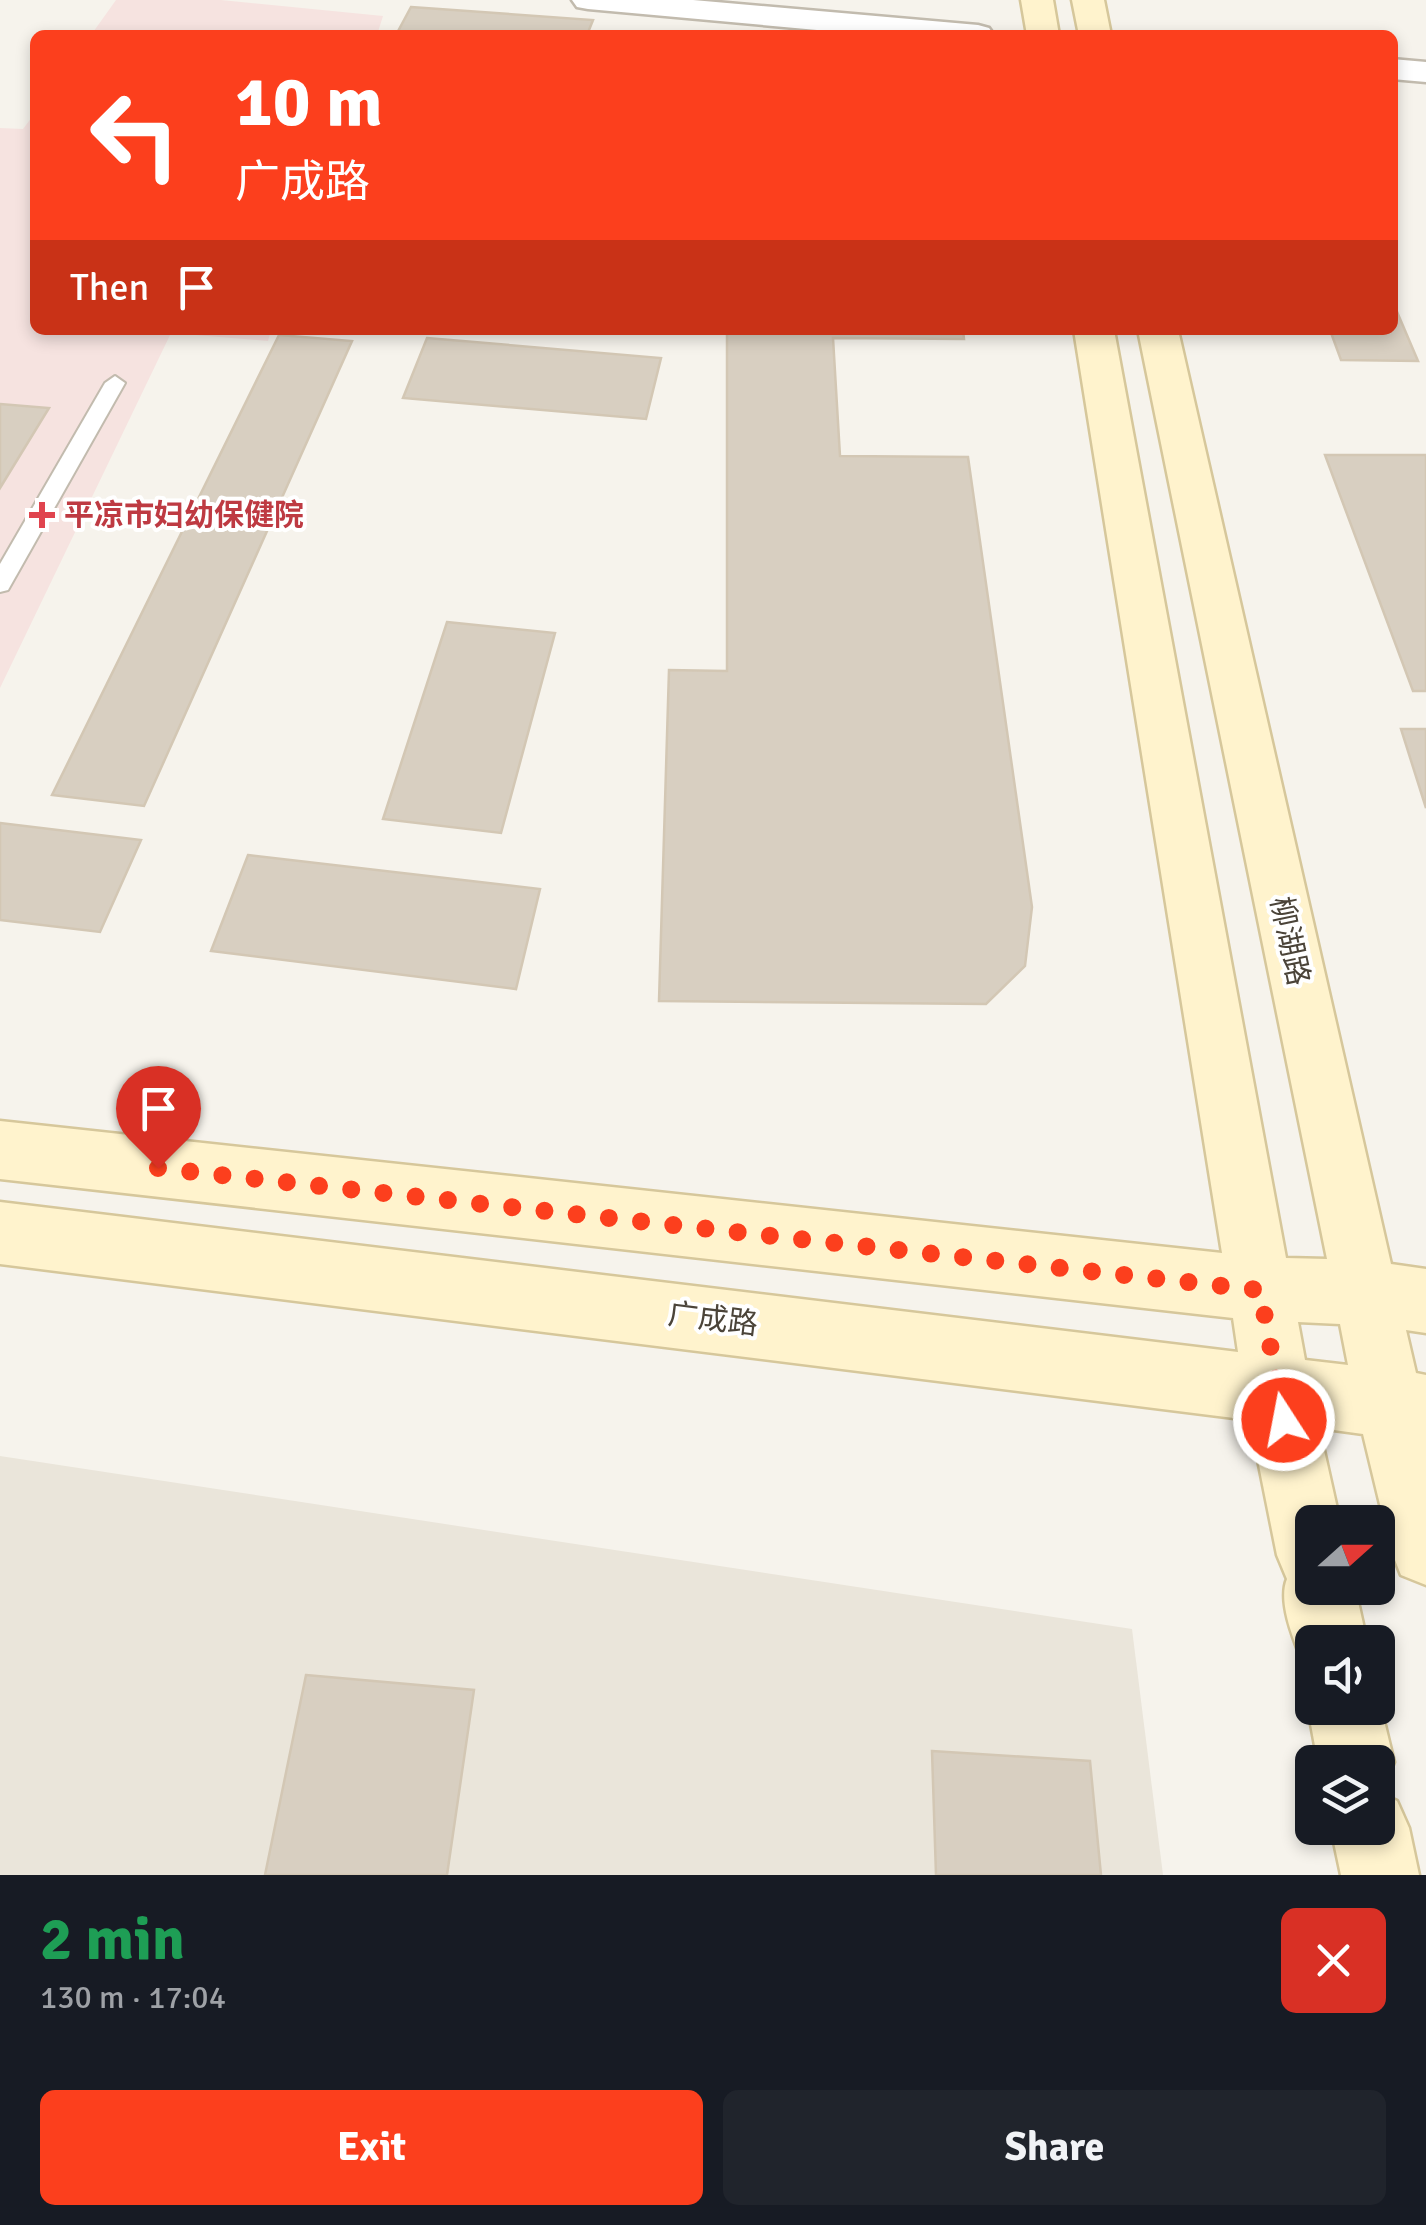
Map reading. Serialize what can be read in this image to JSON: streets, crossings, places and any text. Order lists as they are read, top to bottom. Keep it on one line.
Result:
{"streets":{"main road":["柳湖路","广成路"]},"crossings":[["柳湖路","广成路"]],"places":{"health":["平凉市妇幼保健院"]},"north":"right","page":{"turn":["10 m","广成路"],"then":"Then","heading":["2 min","130 m · 17:04"],"buttons":["Exit","Share"]}}
